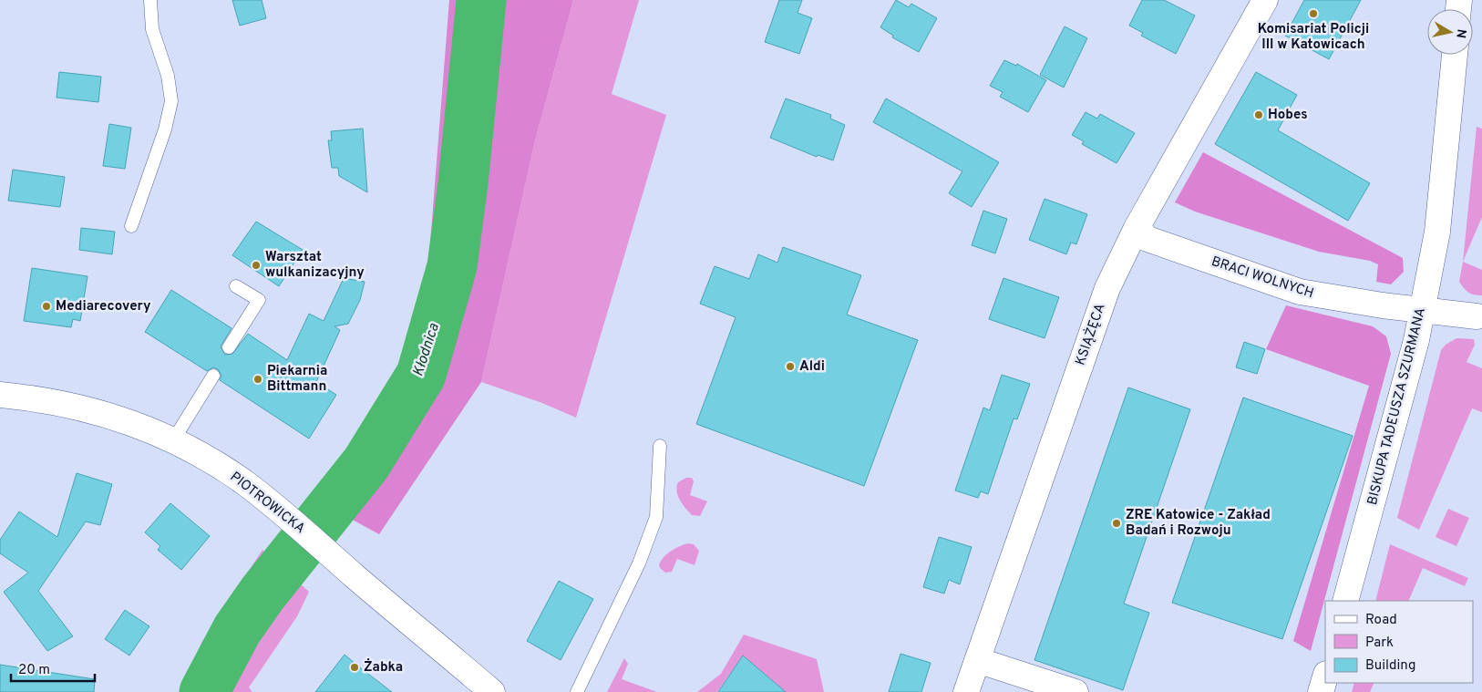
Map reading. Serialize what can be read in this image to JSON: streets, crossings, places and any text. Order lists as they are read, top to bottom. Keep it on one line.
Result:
{"streets":{"street":["BRACI WOLNYCH","KSIĄŻĘCA","BISKUPA TADEUSZA SZURMANA","PIOTROWICKA"]},"crossings":[["BRACI WOLNYCH","KSIĄŻĘCA"],["BRACI WOLNYCH","BISKUPA TADEUSZA SZURMANA"]],"water":["Kłodnica"],"places":["Komisariat Policji III w Katowicach","Hobes","Warsztat wulkanizacyjny","Mediarecovery","Aldi","Piekarnia Bittmann","ZRE Katowice - Zakład Badań i Rozwoju","Żabka"],"legend":["Road","Park","Building"],"scale_bar":"20 m","north":"right"}
